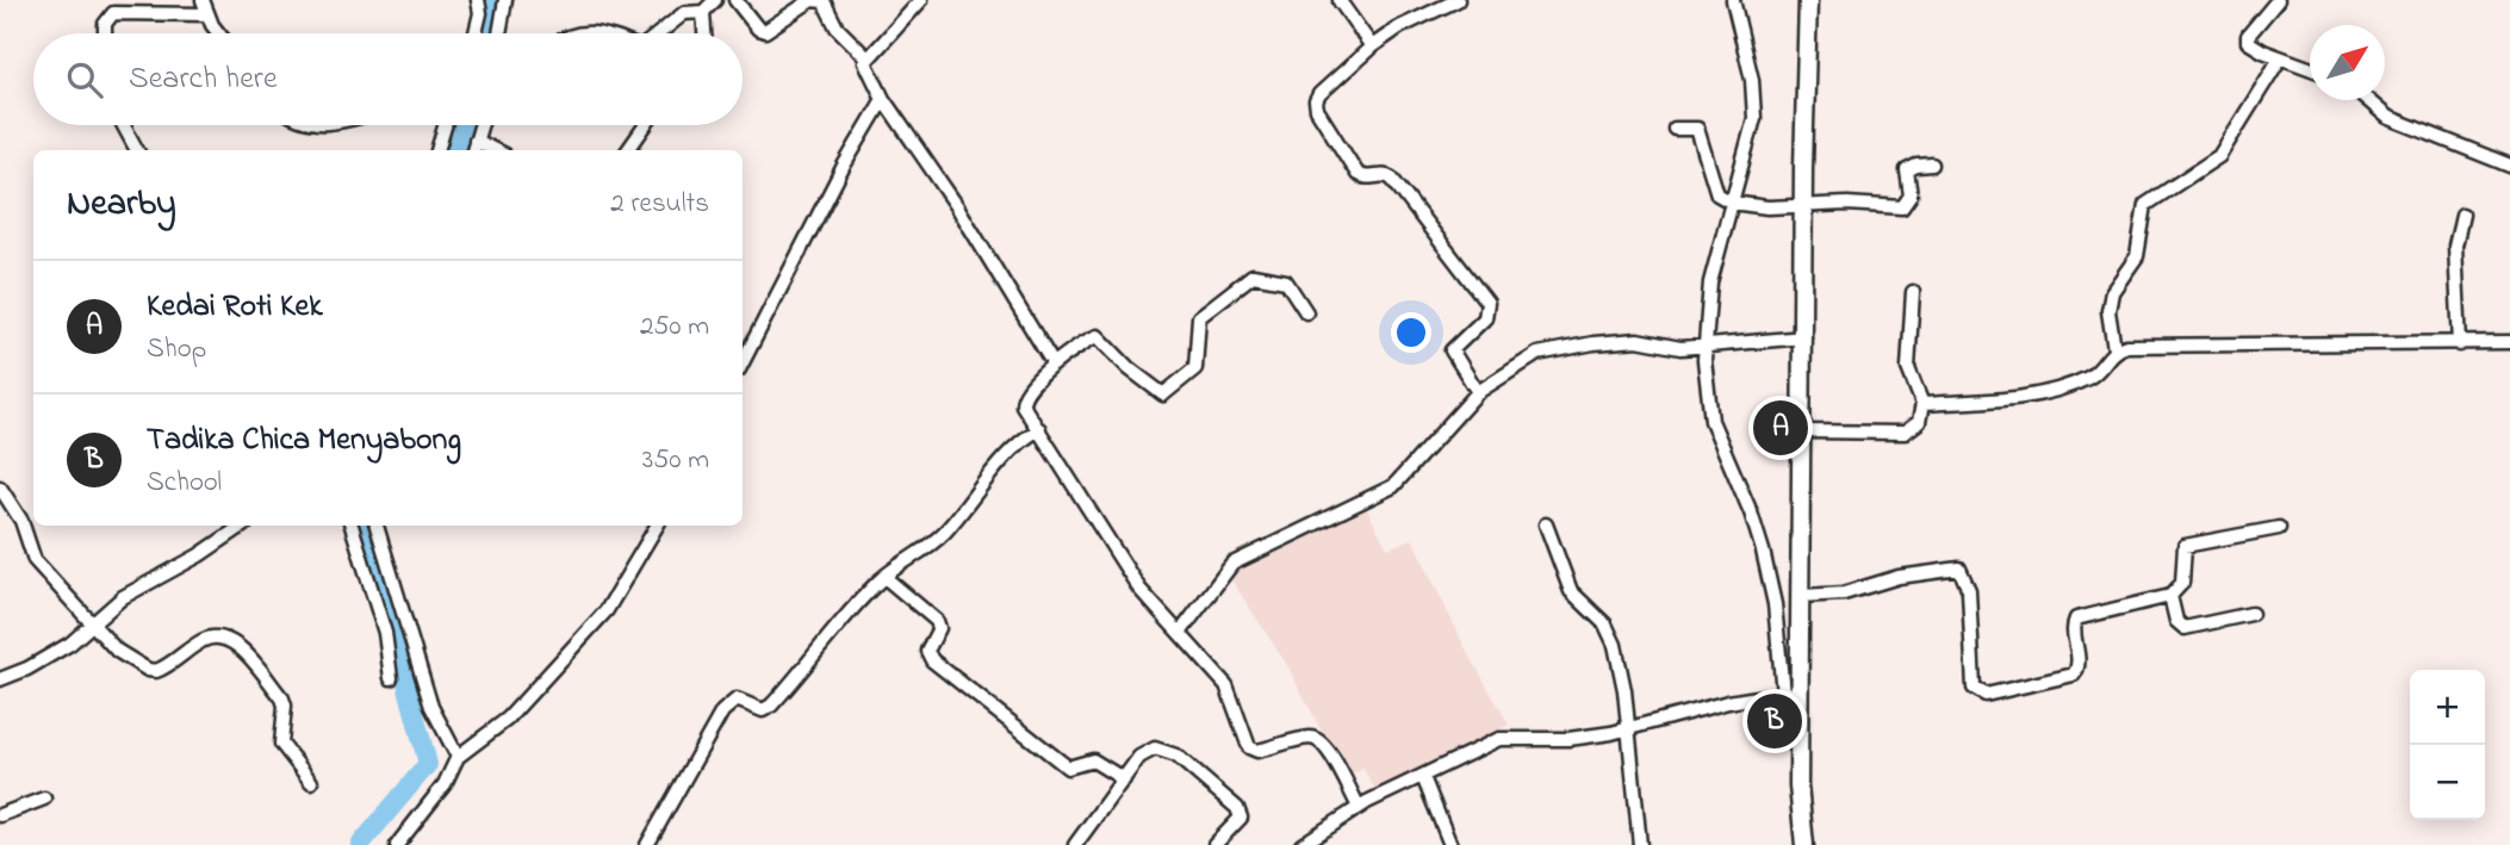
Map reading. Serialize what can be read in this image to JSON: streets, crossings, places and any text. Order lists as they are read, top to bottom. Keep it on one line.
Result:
{"north":"top right","page":{"search":"Search here","heading":["Nearby","2 results"],"list":[{"mark":"A","name":"Kedai Roti Kek","note":"Shop","value":"250 m"},{"mark":"B","name":"Tadika Chica Menyabong","note":"School","value":"350 m"}],"pins":["A","B"],"map_buttons":["+","−"]}}
